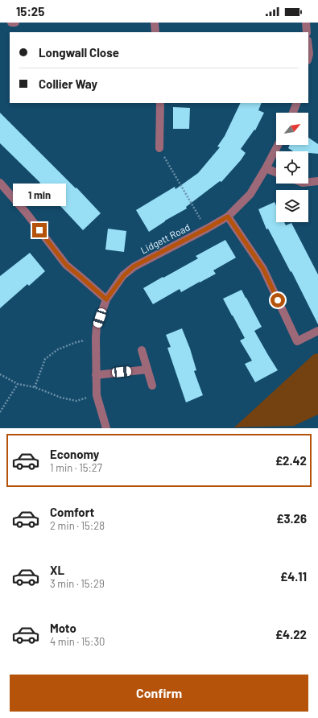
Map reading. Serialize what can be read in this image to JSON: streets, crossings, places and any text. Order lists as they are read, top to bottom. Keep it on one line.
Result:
{"streets":{"street":["Lidgett Road"]},"north":"top right","page":{"status":"15:25","banner":["Longwall Close","Collier Way"],"bubble":"1 min","list":[{"name":"Economy","note":"1 min · 15:27","value":"£2.42"},{"name":"Comfort","note":"2 min · 15:28","value":"£3.26"},{"name":"XL","note":"3 min · 15:29","value":"£4.11"},{"name":"Moto","note":"4 min · 15:30","value":"£4.22"}],"buttons":"Confirm"}}
